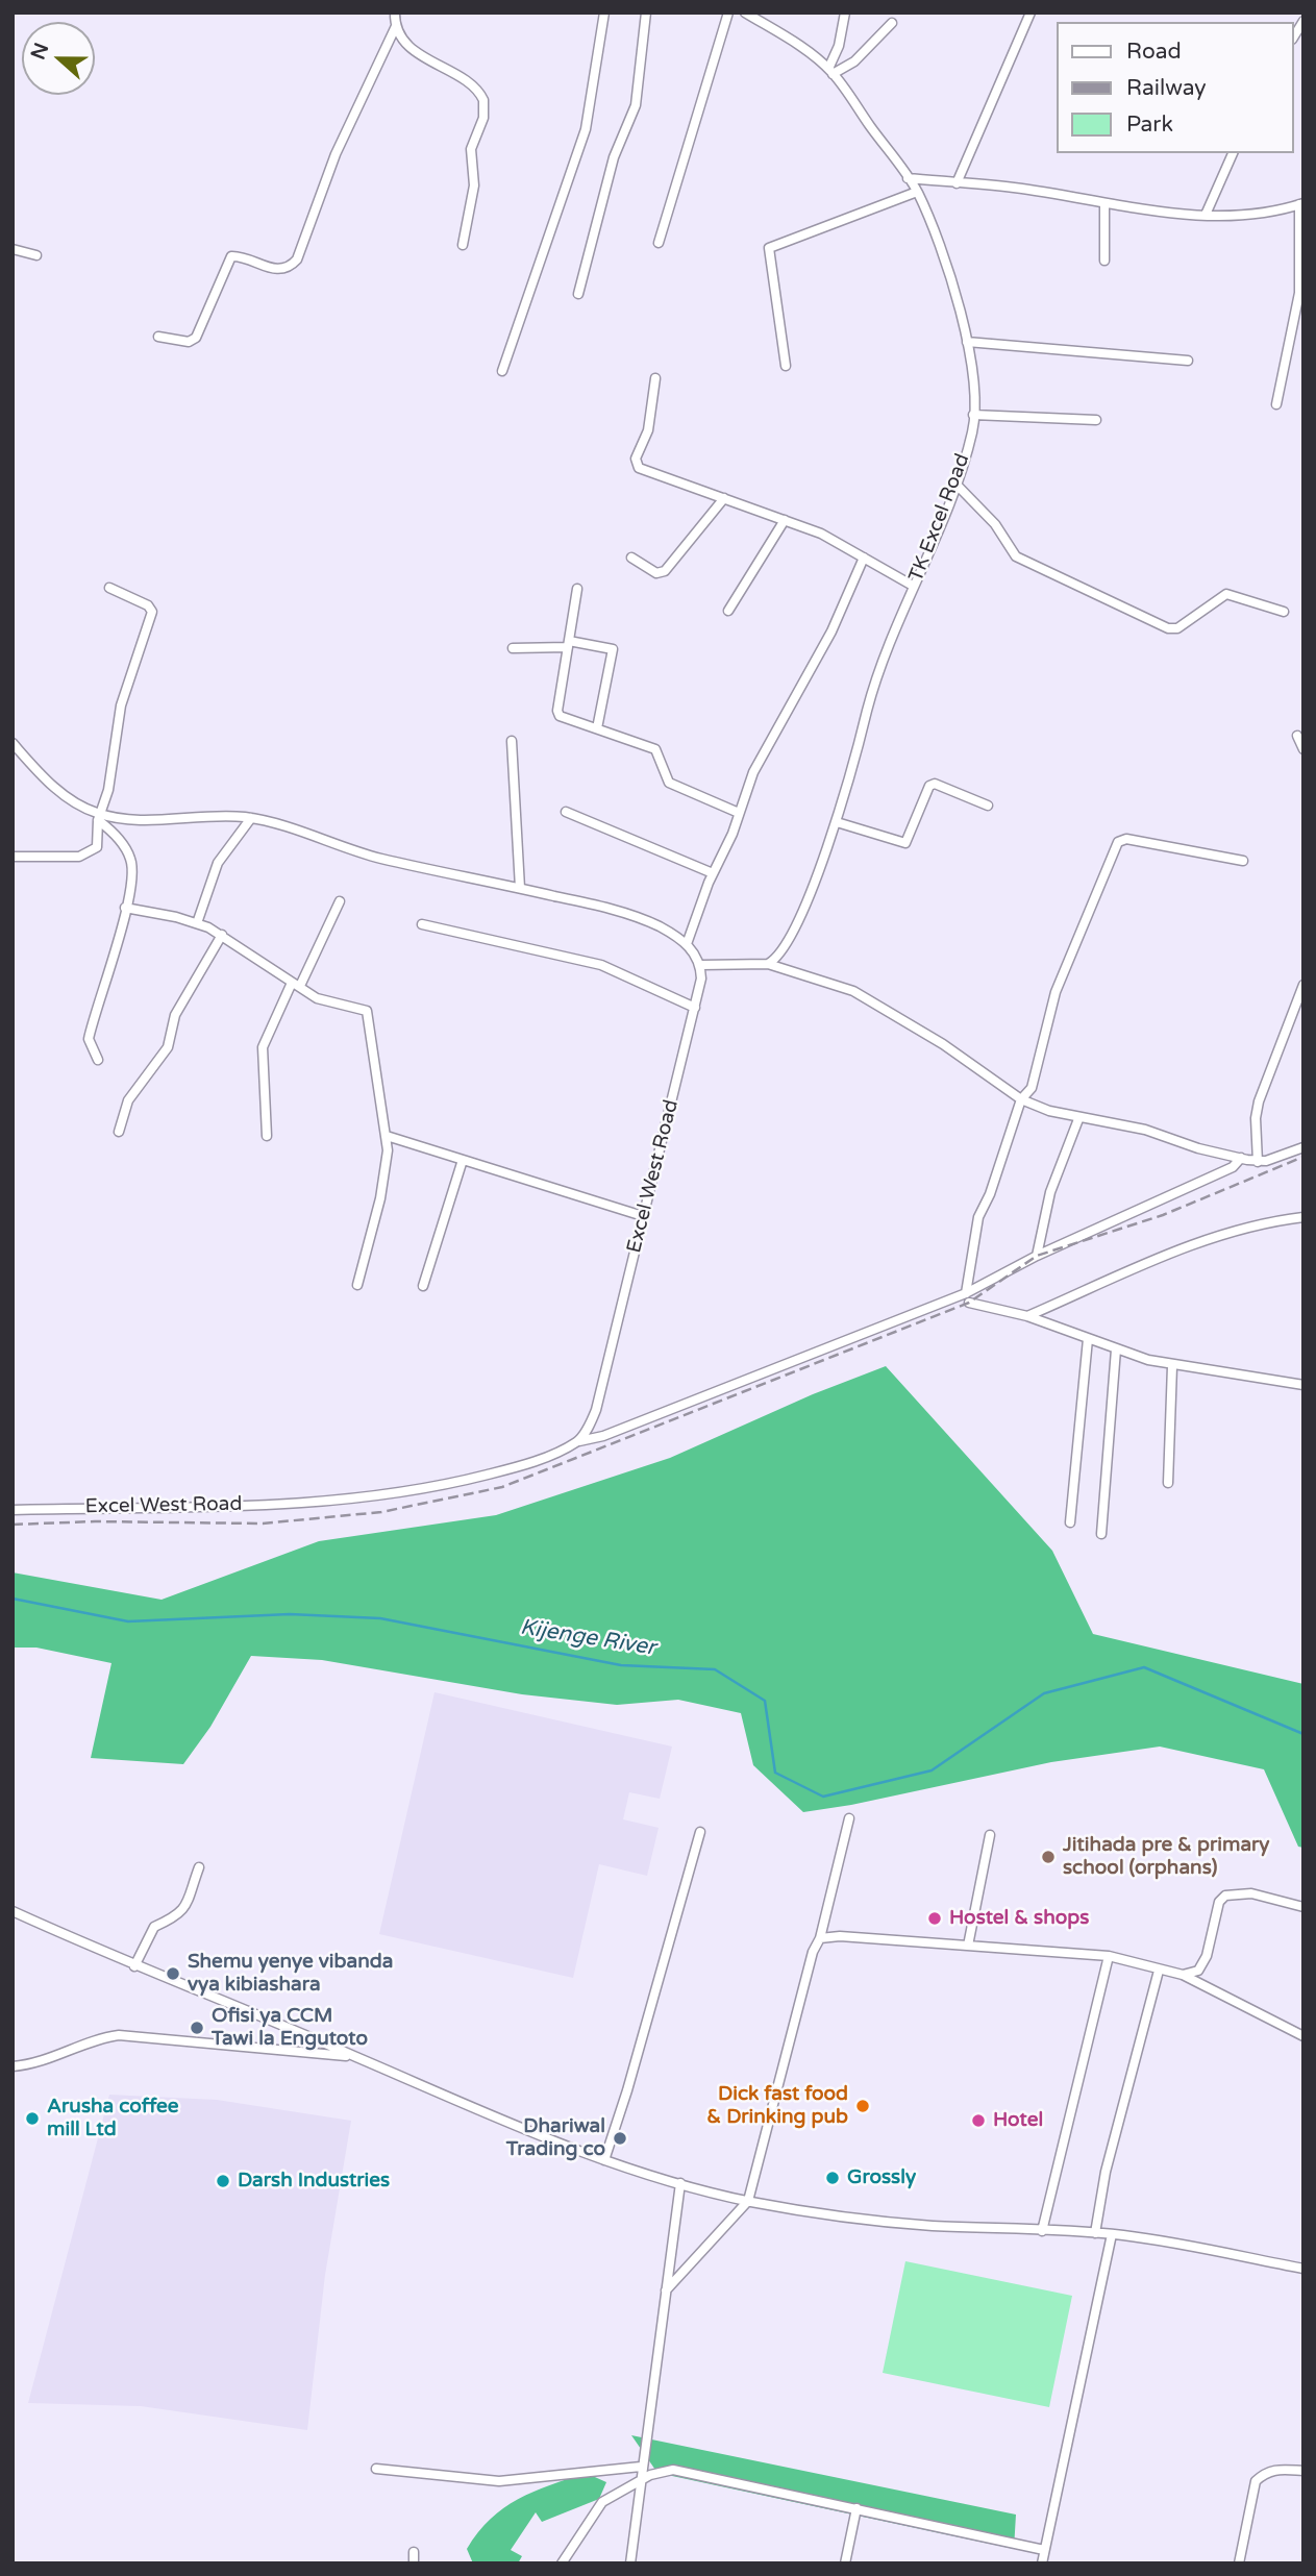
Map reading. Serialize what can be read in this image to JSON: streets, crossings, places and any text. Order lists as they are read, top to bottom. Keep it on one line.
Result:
{"streets":{"street":["TK Excel Road","Excel West Road"]},"water":["Kijenge River"],"places":["Jitihada pre & primary school (orphans)","Hostel & shops","Shemu yenye vibanda vya kibiashara","Ofisi ya CCM Tawi la Engutoto","Dick fast food & Drinking pub","Arusha coffee mill Ltd","Hotel","Dhariwal Trading co","Grossly","Darsh Industries"],"legend":["Road","Railway","Park"],"north":"left"}
